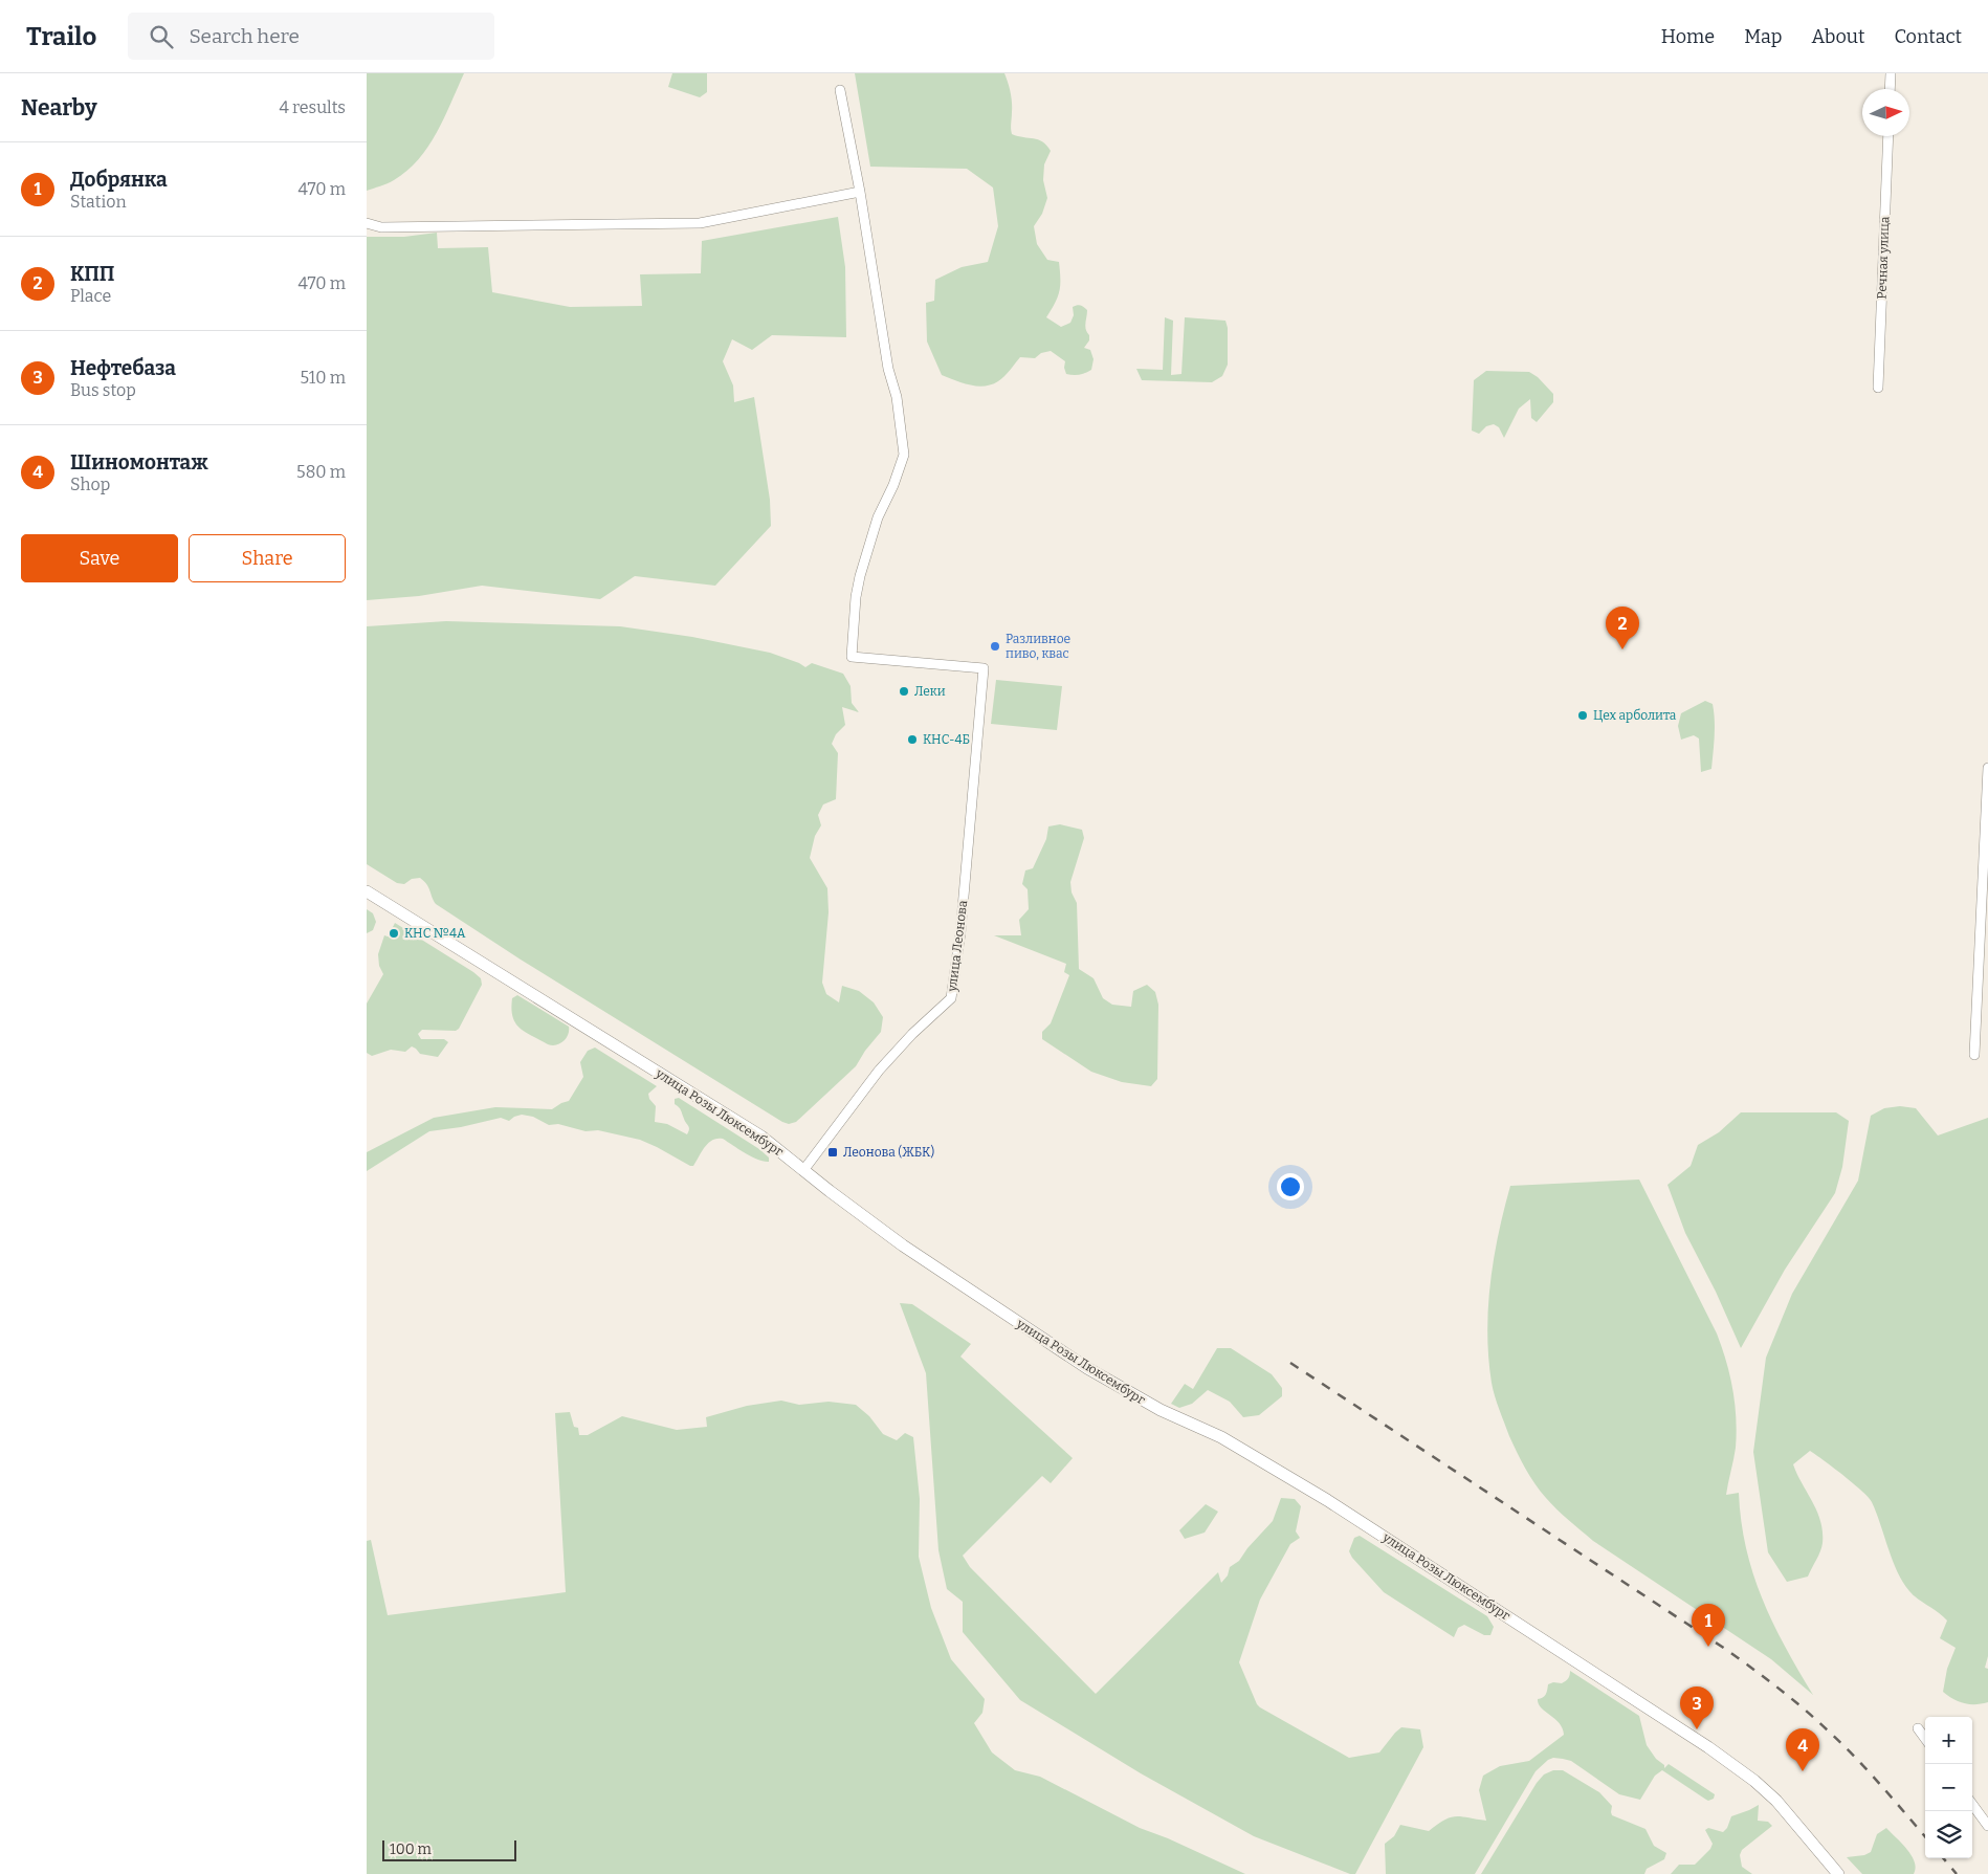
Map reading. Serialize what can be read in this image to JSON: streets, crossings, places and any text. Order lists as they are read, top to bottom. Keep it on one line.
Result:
{"streets":{"street":["Речная улица","улица Леонова","улица Розы Люксембург"]},"crossings":[["улица Леонова","улица Розы Люксембург"]],"places":{"other":["Разливное пиво, квас","Леки","Цех арболита","КНС-4Б","КНС №4А"],"transit":["Леонова (ЖБК)"]},"scale_bar":"100 m","north":"right","page":{"header":"Trailo","search":"Search here","nav":["Home","Map","About","Contact"],"heading":["Nearby","4 results"],"list":[{"mark":"1","name":"Добрянка","note":"Station","value":"470 m"},{"mark":"2","name":"КПП","note":"Place","value":"470 m"},{"mark":"3","name":"Нефтебаза","note":"Bus stop","value":"510 m"},{"mark":"4","name":"Шинoмонтаж","note":"Shop","value":"580 m"}],"buttons":["Save","Share"],"pins":["2","1","3","4"],"map_buttons":["+","−"],"scale":"100 m"}}
